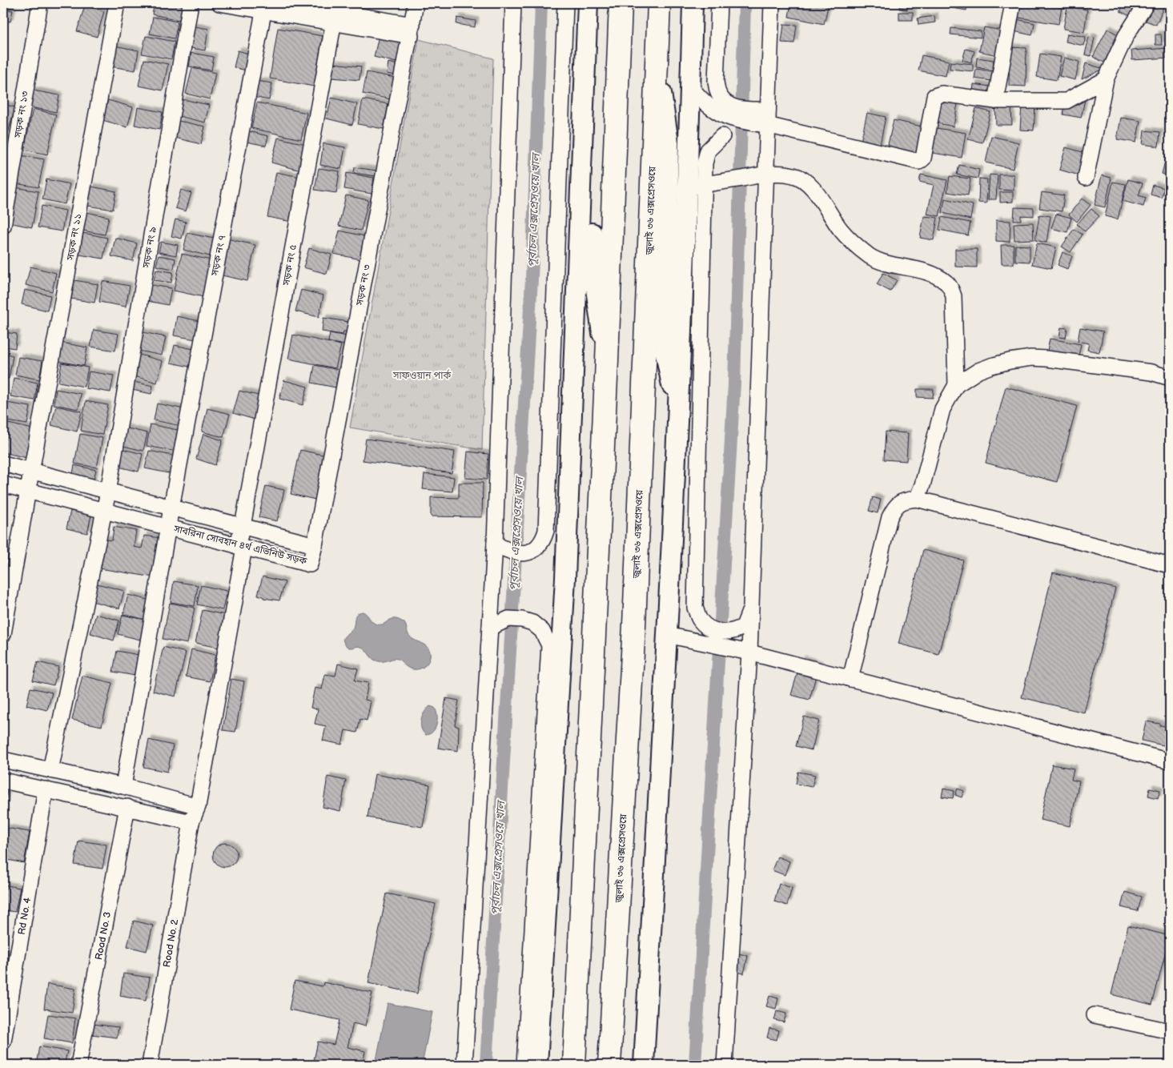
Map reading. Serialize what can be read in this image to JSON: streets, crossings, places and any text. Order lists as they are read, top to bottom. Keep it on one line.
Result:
{"streets":{"highway":["জুলাই ৩৬ এক্সপ্রেসওয়ে"],"street":["সড়ক নং ১৩","সড়ক নং ১১","সড়ক নং ৯","সড়ক নং ৭","সড়ক নং ৫","সড়ক নং ৩","সাবরিনা সোবহান ৪র্থ এভিনিউ সড়ক","Rd No. 4","Road No. 3","Road No. 2"]},"crossings":[["সড়ক নং ১১","সাবরিনা সোবহান ৪র্থ এভিনিউ সড়ক"],["সড়ক নং ৯","সাবরিনা সোবহান ৪র্থ এভিনিউ সড়ক"],["সড়ক নং ৭","সাবরিনা সোবহান ৪র্থ এভিনিউ সড়ক"],["সড়ক নং ৫","সাবরিনা সোবহান ৪র্থ এভিনিউ সড়ক"],["সড়ক নং ৫","Road No. 2"],["সড়ক নং ৩","সাবরিনা সোবহান ৪র্থ এভিনিউ সড়ক"],["সাবরিনা সোবহান ৪র্থ এভিনিউ সড়ক","Road No. 2"]],"water":["পূর্বাচল এক্সপ্রেসওয়ে খাল"],"parks":["সাফওয়ান পার্ক"]}
